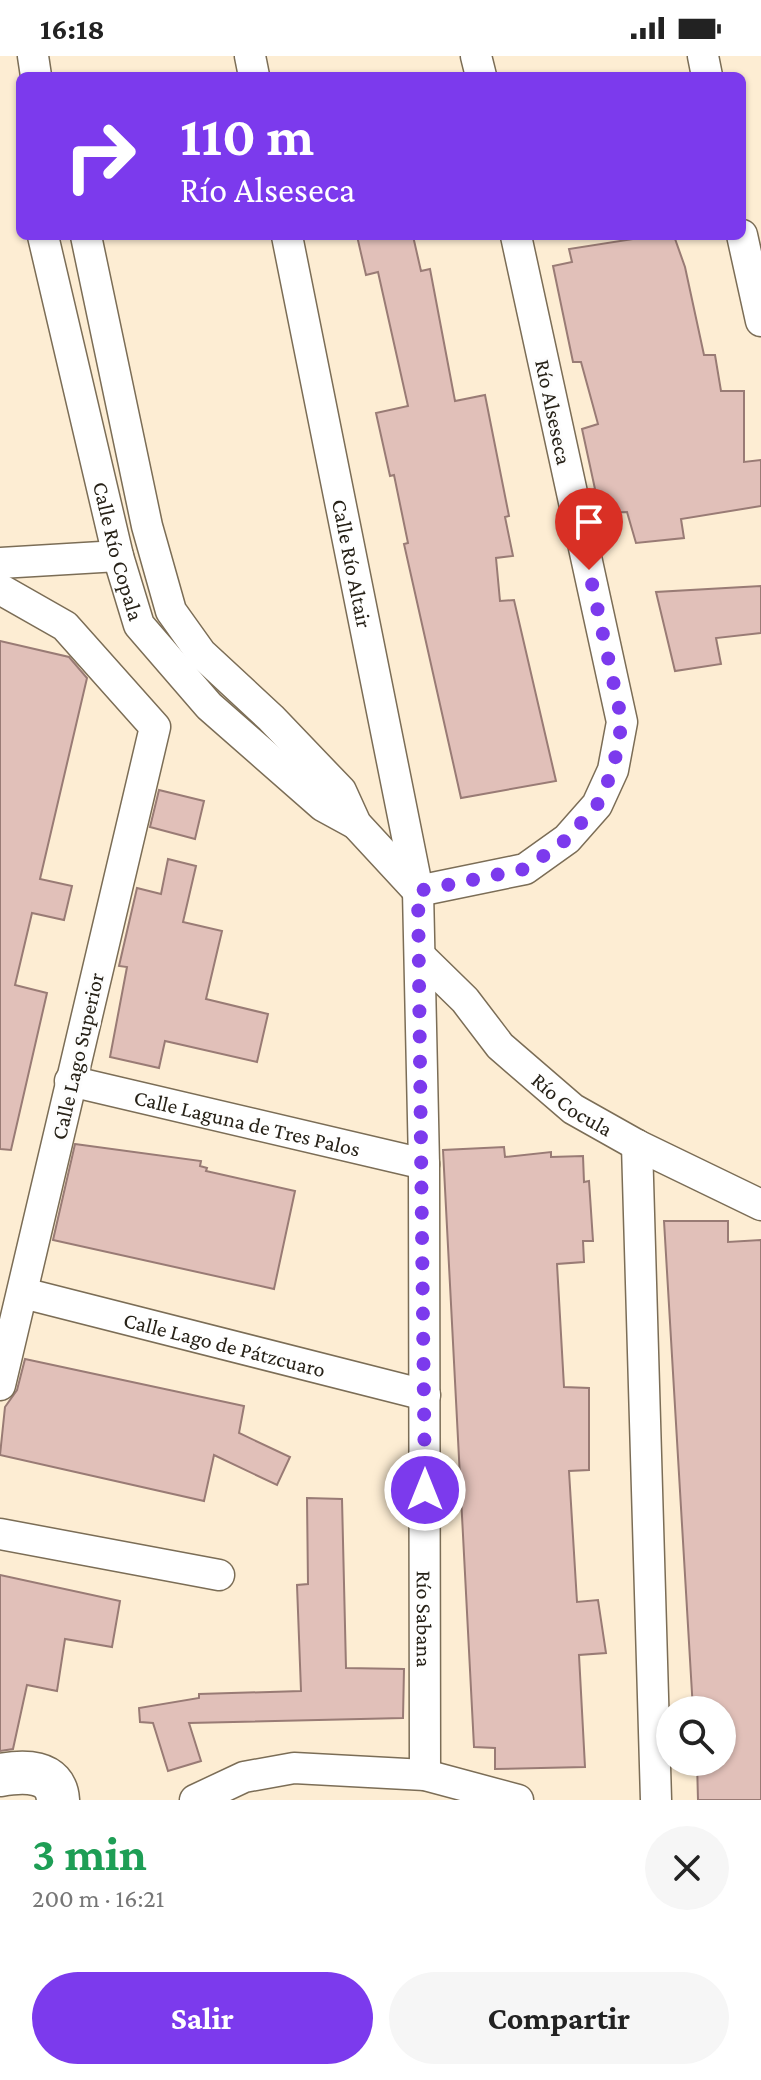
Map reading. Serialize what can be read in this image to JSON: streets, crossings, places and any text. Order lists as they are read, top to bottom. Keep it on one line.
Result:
{"streets":{"street":["Río Alseseca","Calle Río Copala","Calle Río Altair","Calle Lago Superior","Río Cocula","Calle Laguna de Tres Palos","Calle Lago de Pátzcuaro","Río Sabana"]},"crossings":[["Río Alseseca","Calle Río Copala"],["Río Alseseca","Calle Río Altair"],["Río Alseseca","Río Sabana"],["Calle Río Copala","Calle Río Altair"],["Calle Río Copala","Río Sabana"],["Calle Río Altair","Río Sabana"],["Calle Lago Superior","Calle Laguna de Tres Palos"],["Calle Lago Superior","Calle Lago de Pátzcuaro"],["Río Cocula","Río Sabana"],["Calle Laguna de Tres Palos","Río Sabana"],["Calle Lago de Pátzcuaro","Río Sabana"]],"page":{"status":"16:18","turn":["110 m","Río Alseseca"],"heading":["3 min","200 m · 16:21"],"buttons":["Salir","Compartir"]}}
